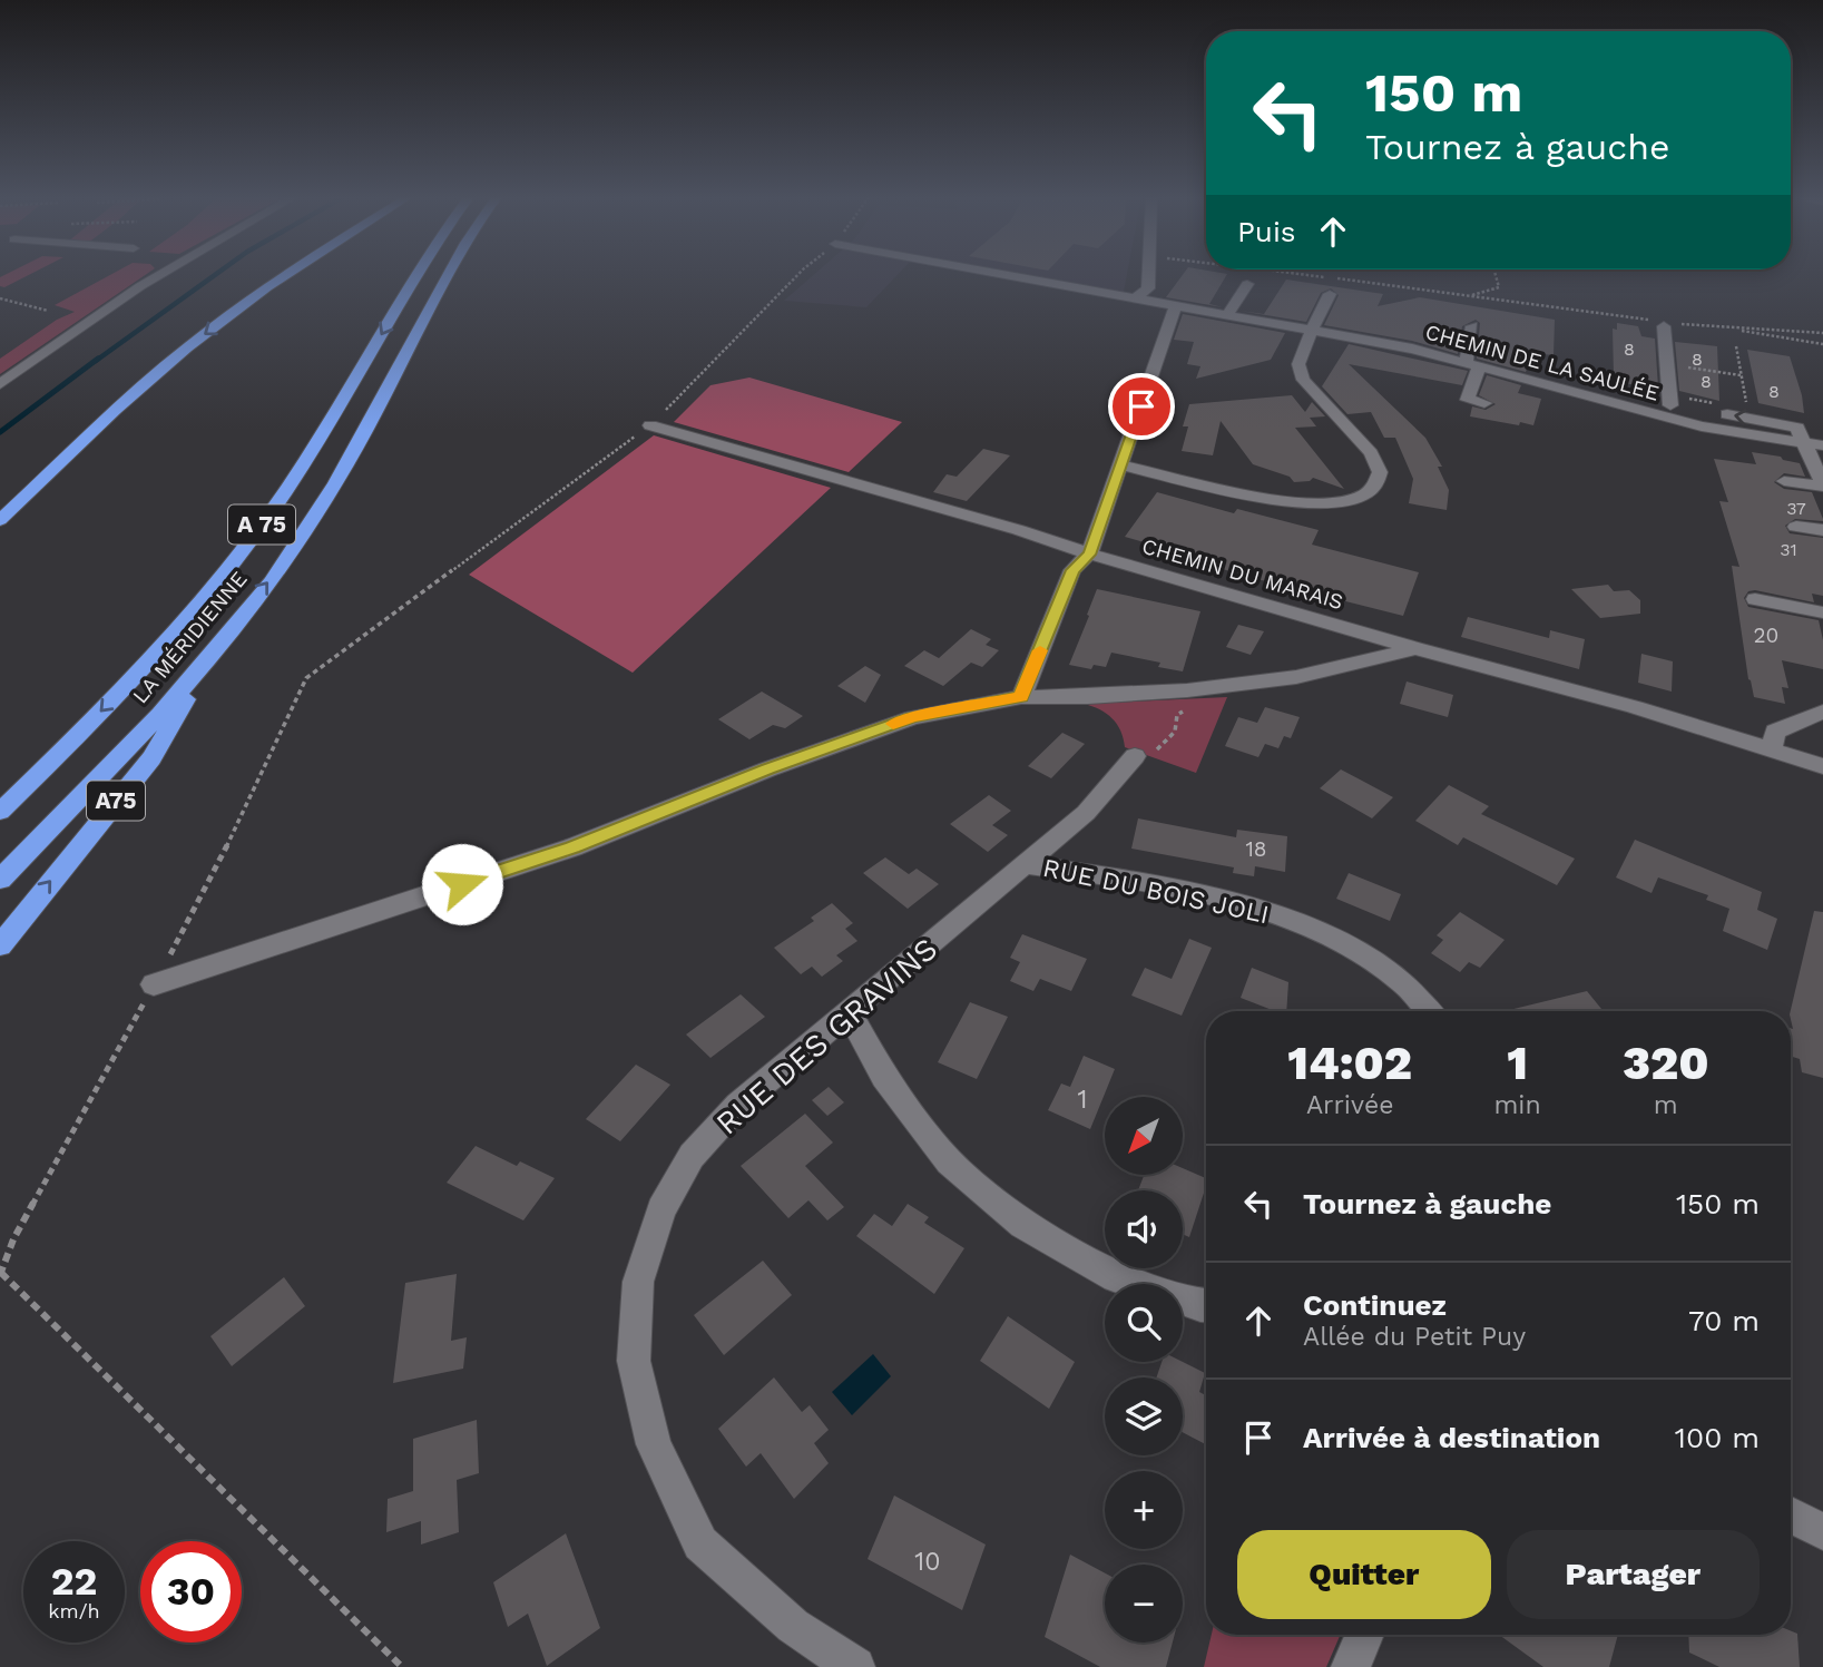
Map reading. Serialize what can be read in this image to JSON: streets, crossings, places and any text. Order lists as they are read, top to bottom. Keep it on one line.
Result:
{"streets":{"highway":["A 75","LA MÉRIDIENNE","A75"],"street":["CHEMIN DE LA SAULÉE","CHEMIN DU MARAIS","RUE DU BOIS JOLI","RUE DES GRAVINS"]},"crossings":[["LA MÉRIDIENNE","A75"],["RUE DU BOIS JOLI","RUE DES GRAVINS"]],"house_numbers":["8","8","8","8","37","31","20","18","1","10"],"north":"bottom left","page":{"turn":["150 m","Tournez à gauche"],"then":"Puis","eta":["14:02","Arrivée","1","min","320","m"],"map_buttons":["+","−"],"list":[{"name":"Tournez à gauche","value":"150 m"},{"name":"Continuez","note":"Allée du Petit Puy","value":"70 m"},{"name":"Arrivée à destination","value":"100 m"}],"buttons":["Quitter","Partager"],"speed":"22 km/h","limit":"30"}}
